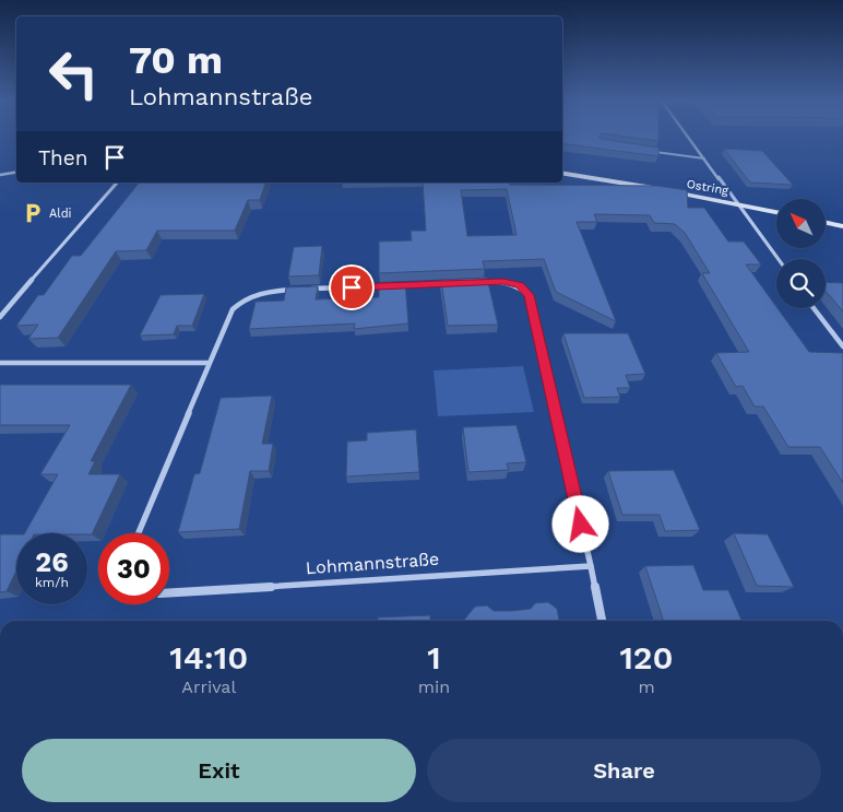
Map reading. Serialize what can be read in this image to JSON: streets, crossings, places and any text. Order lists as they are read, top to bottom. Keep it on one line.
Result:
{"streets":{"street":["Ostring","Lohmannstraße"]},"places":{"parking":["Aldi"]},"north":"top left","page":{"turn":["70 m","Lohmannstraße"],"then":"Then","speed":"26 km/h","limit":"30","eta":["14:10","Arrival","1","min","120","m"],"buttons":["Exit","Share"]}}
